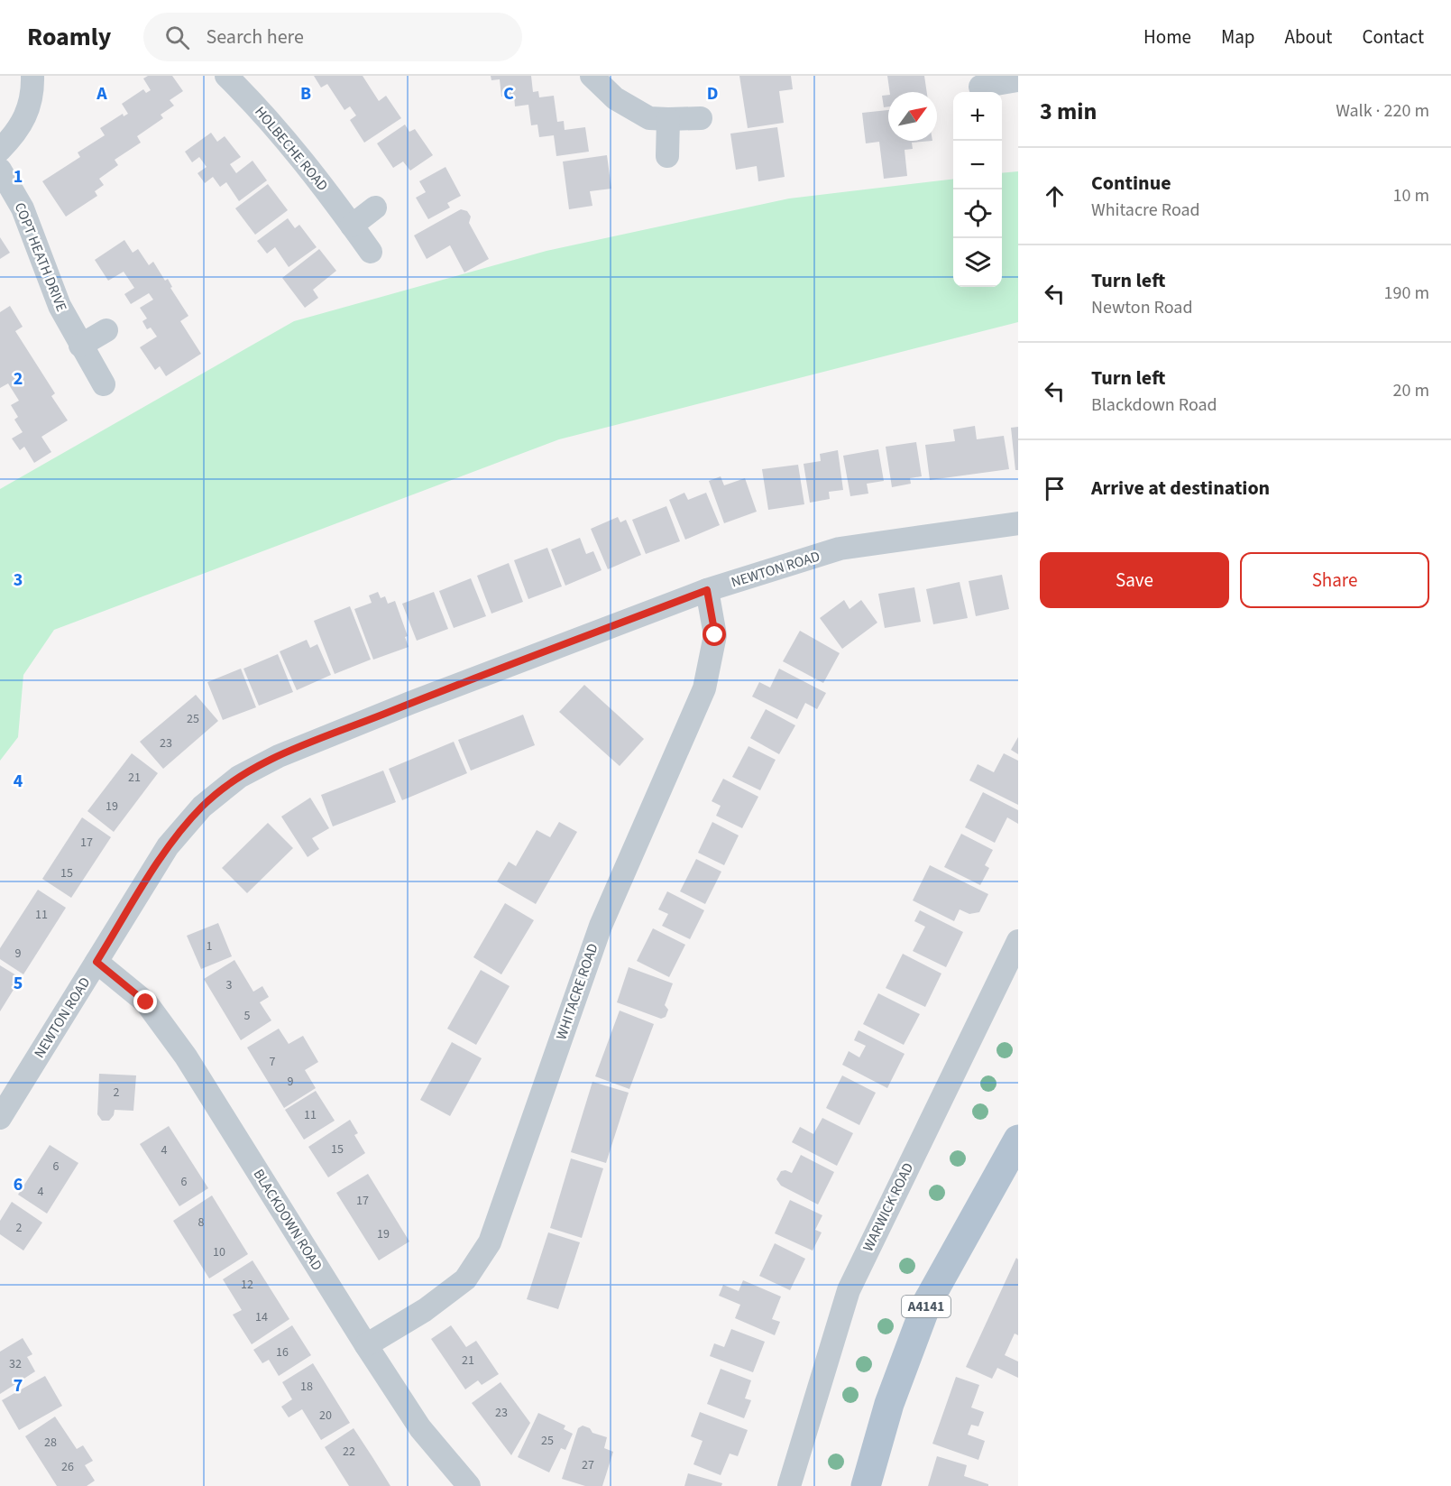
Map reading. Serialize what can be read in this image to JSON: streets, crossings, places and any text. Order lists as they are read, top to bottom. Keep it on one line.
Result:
{"streets":{"main road":["A4141"],"street":["HOLBECHE ROAD","COPT HEATH DRIVE","NEWTON ROAD","WHITACRE ROAD","WARWICK ROAD","BLACKDOWN ROAD"]},"crossings":[["NEWTON ROAD","WHITACRE ROAD"],["NEWTON ROAD","BLACKDOWN ROAD"],["WHITACRE ROAD","BLACKDOWN ROAD"]],"house_numbers":["25","23","21","19","17","15","11","1","9","3","5","7","9","2","11","15","4","6","6","4","17","8","2","19","10","12","14","16","21","32","18","23","20","25","28","22","27","26"],"north":"top right","page":{"header":"Roamly","search":"Search here","nav":["Home","Map","About","Contact"],"heading":["3 min","Walk · 220 m"],"map_buttons":["+","−"],"list":[["Continue","Whitacre Road","10 m"],["Turn left","Newton Road","190 m"],["Turn left","Blackdown Road","20 m"],"Arrive at destination"],"buttons":["Save","Share"]},"grid":{"columns":["A","B","C","D"],"rows":["1","2","3","4","5","6","7"]}}
